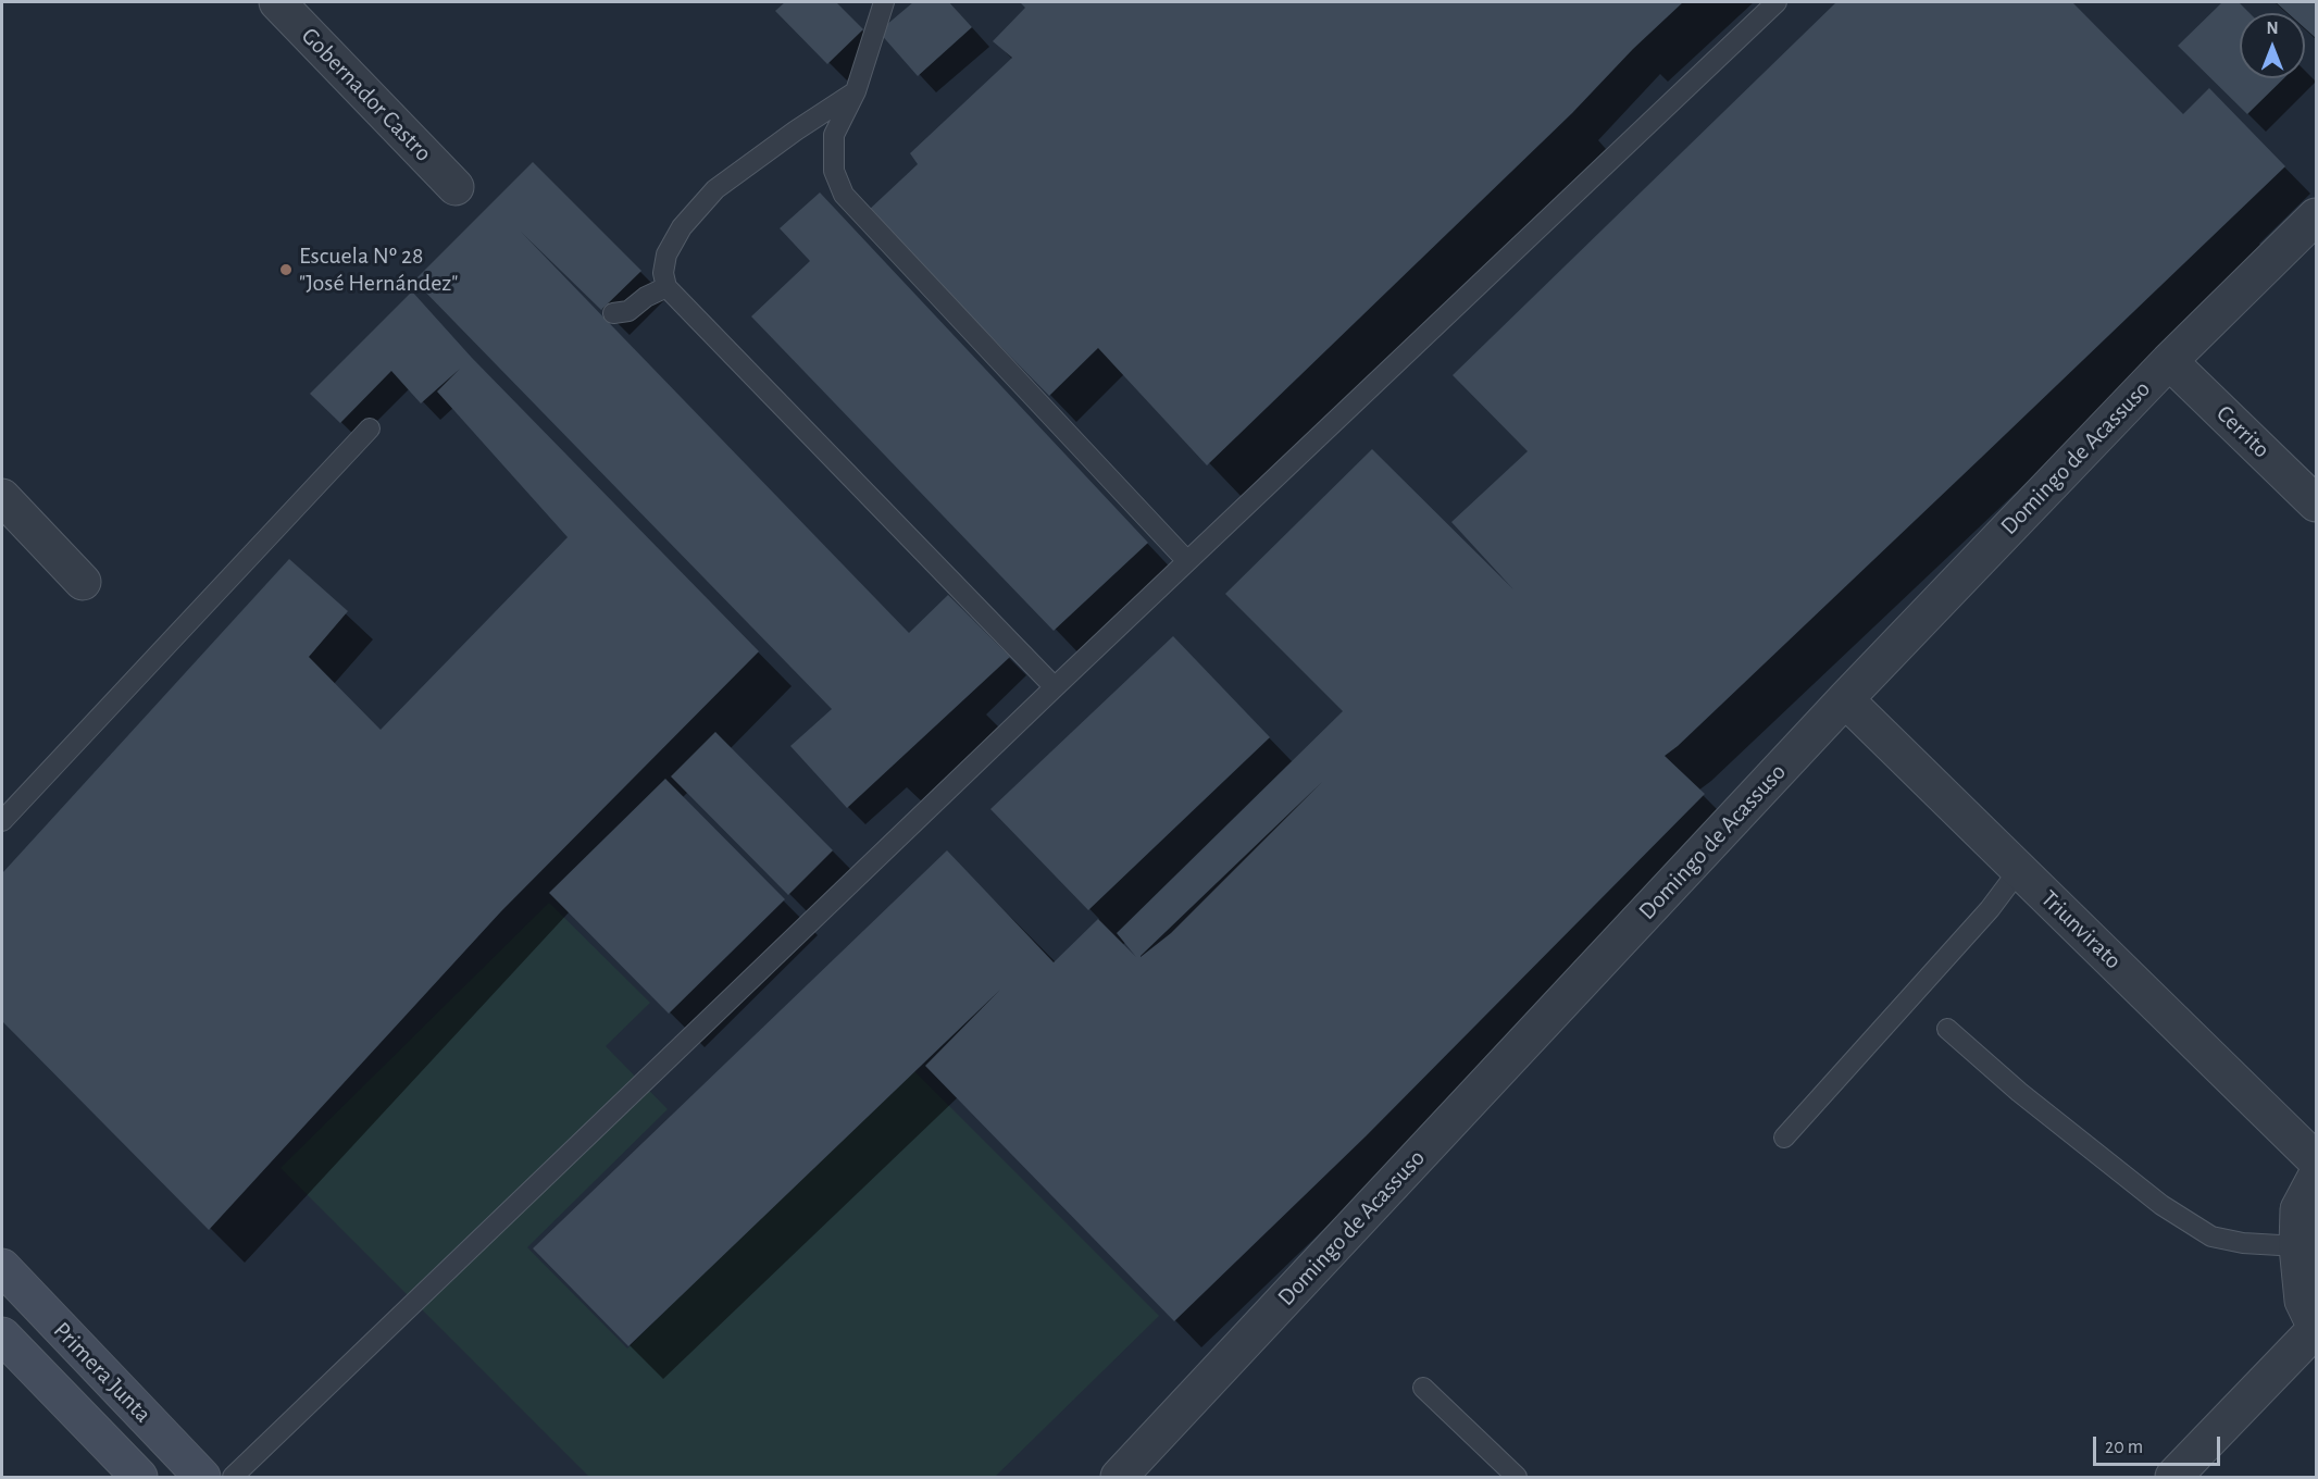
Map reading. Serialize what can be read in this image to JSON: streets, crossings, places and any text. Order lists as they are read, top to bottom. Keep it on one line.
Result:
{"streets":{"main road":["Primera Junta"],"street":["Gobernador Castro","Cerrito","Domingo de Acassuso","Triunvirato"]},"crossings":[["Cerrito","Domingo de Acassuso"],["Domingo de Acassuso","Triunvirato"]],"places":["Escuela Nº 28 \"José Hernández\""],"scale_bar":"20 m","north":"top"}
